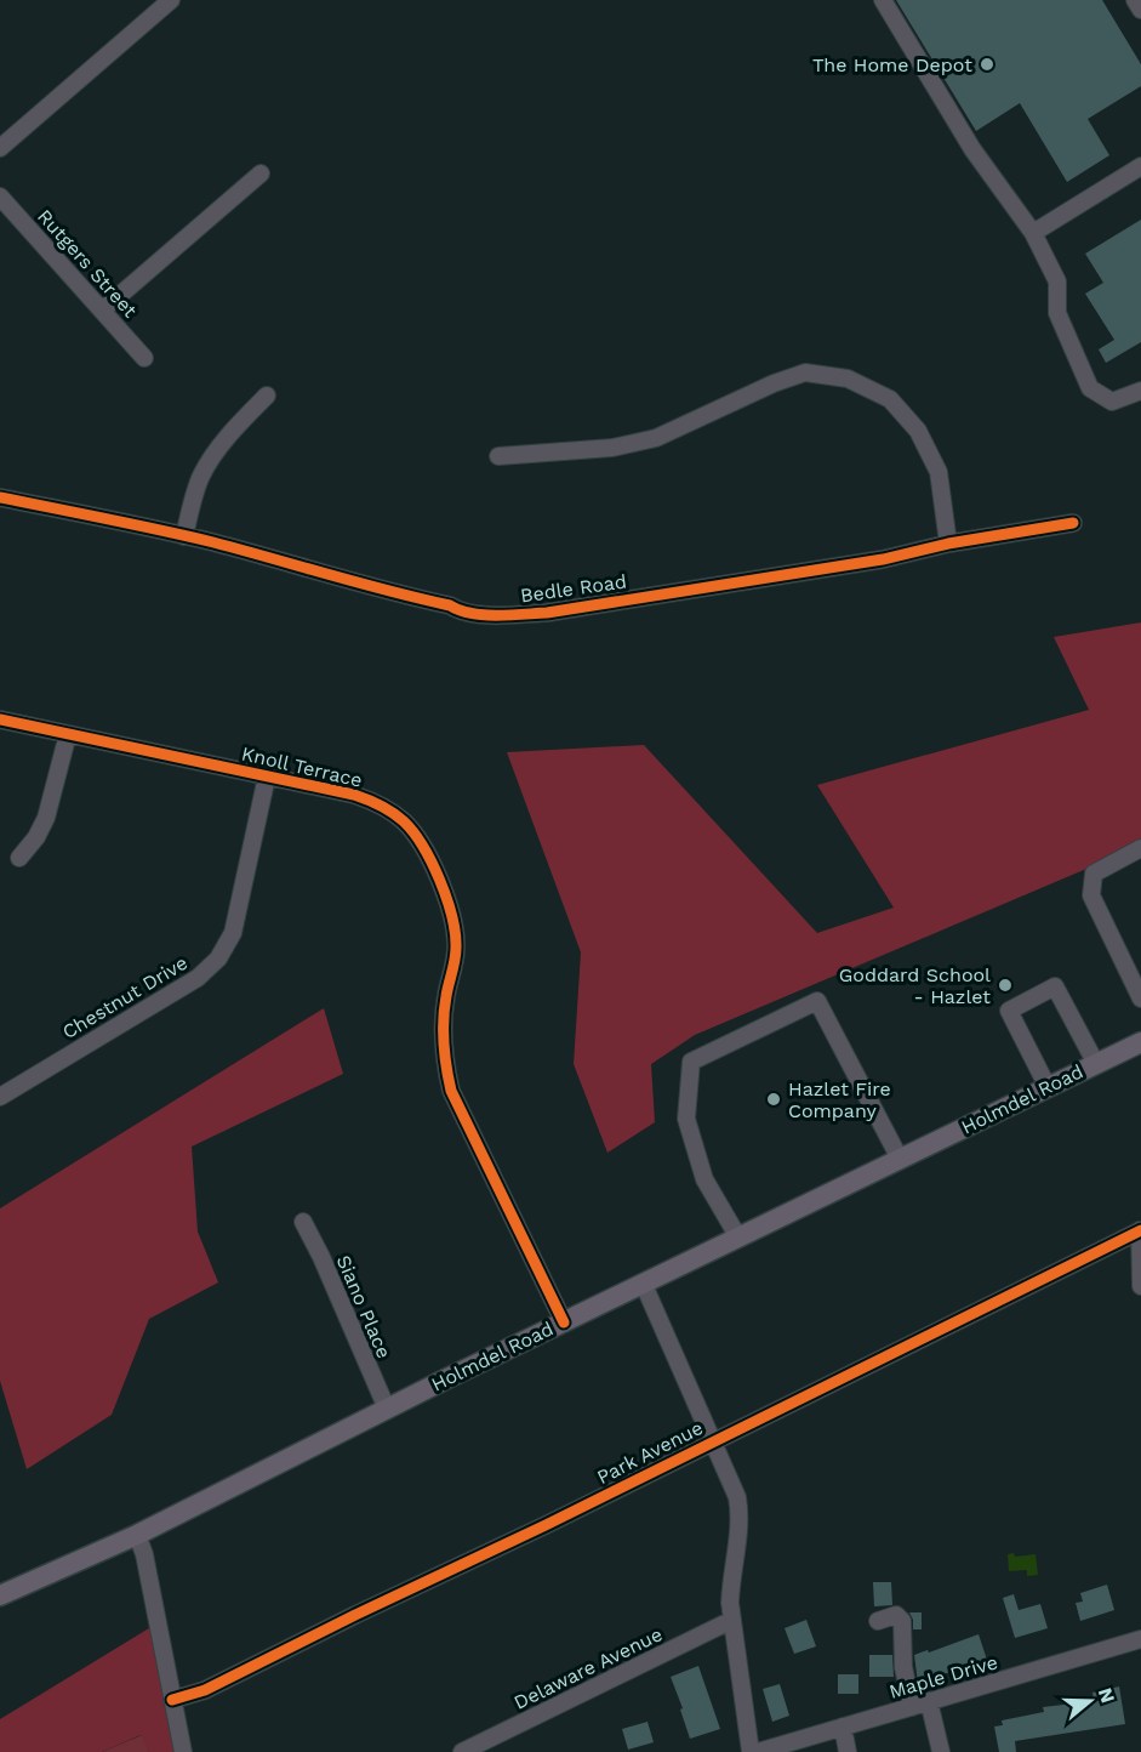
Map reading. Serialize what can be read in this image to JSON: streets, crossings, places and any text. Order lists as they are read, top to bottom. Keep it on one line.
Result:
{"streets":{"main road":["Holmdel Road"],"street":["Rutgers Street","Bedle Road","Knoll Terrace","Chestnut Drive","Siano Place","Park Avenue","Delaware Avenue","Maple Drive"]},"crossings":[["Knoll Terrace","Chestnut Drive"],["Knoll Terrace","Holmdel Road"],["Holmdel Road","Siano Place"]],"places":["The Home Depot","Goddard School - Hazlet","Hazlet Fire Company"],"north":"right"}
